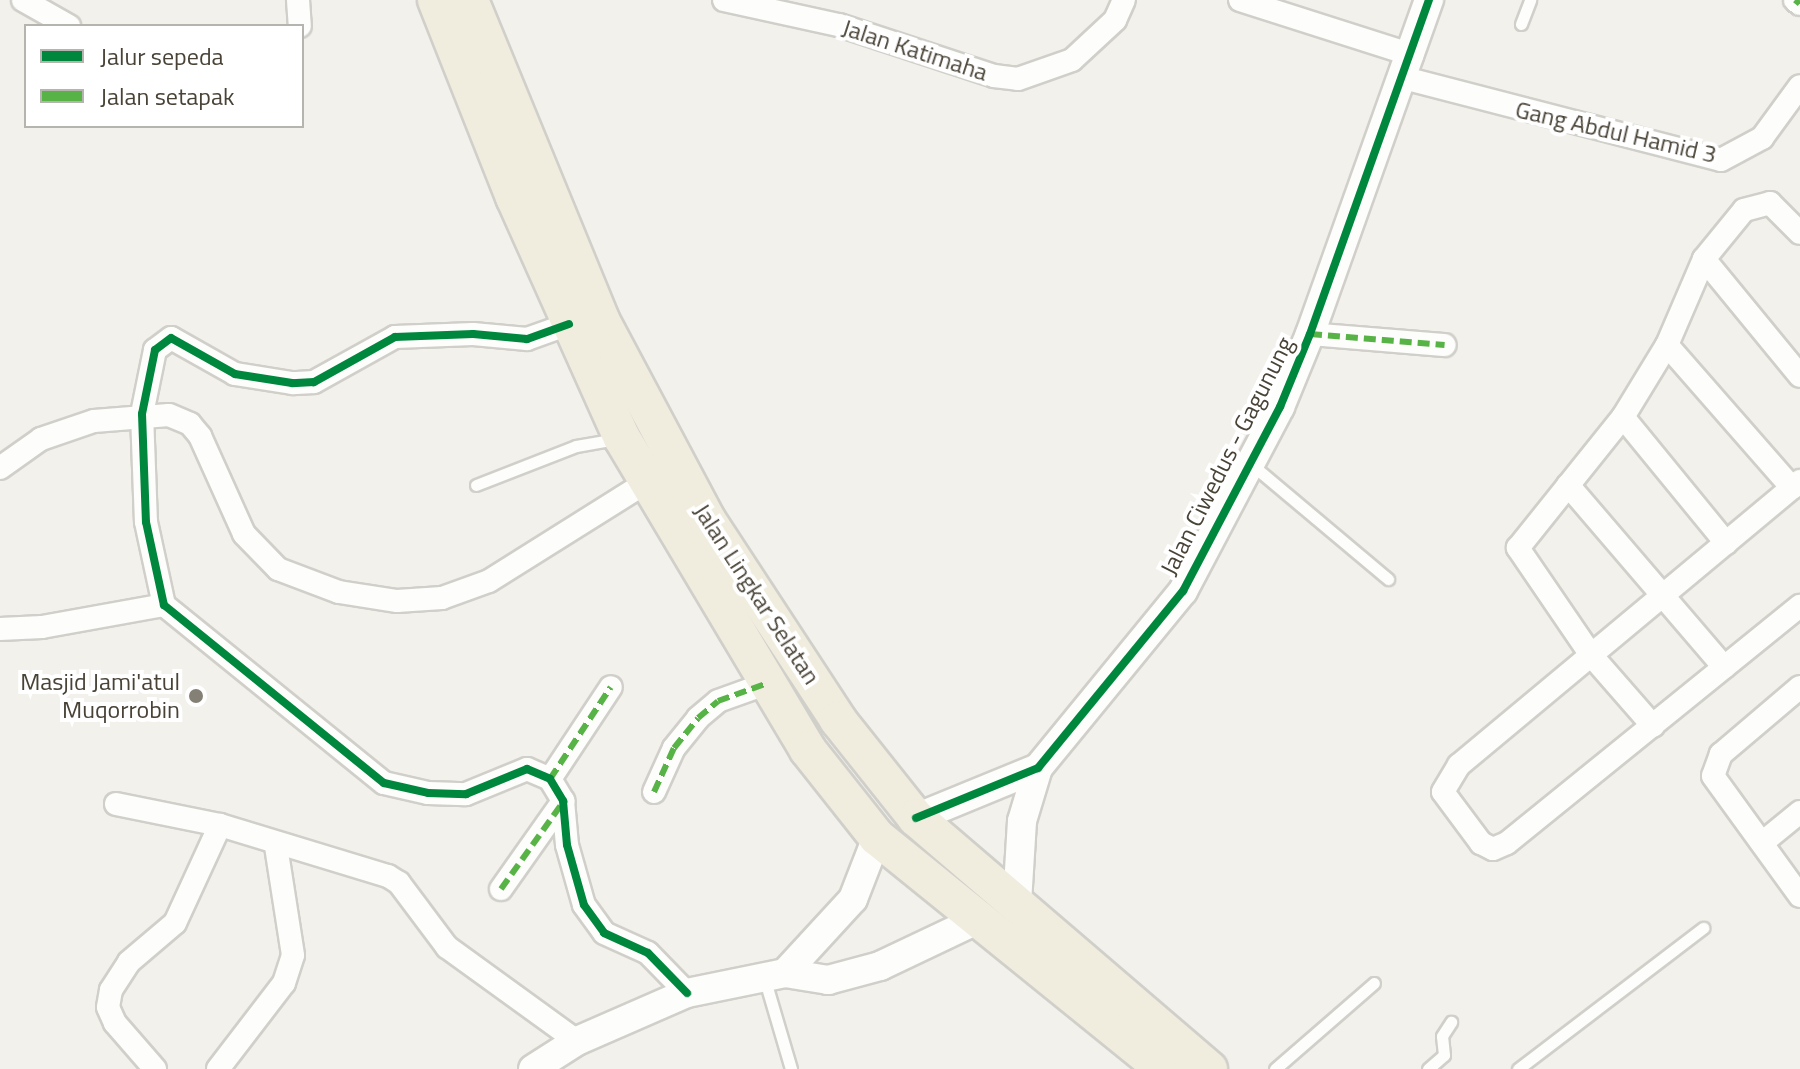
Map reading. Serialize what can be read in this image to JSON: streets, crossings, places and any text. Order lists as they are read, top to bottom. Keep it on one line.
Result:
{"streets":{"highway":["Jalan Lingkar Selatan"],"street":["Jalan Katimaha","Gang Abdul Hamid 3","Jalan Ciwedus - Gagunung"]},"crossings":[["Gang Abdul Hamid 3","Jalan Ciwedus - Gagunung"],["Jalan Ciwedus - Gagunung","Jalan Lingkar Selatan"]],"places":["Masjid Jami'atul Muqorrobin"],"legend":["Jalur sepeda","Jalan setapak"]}
